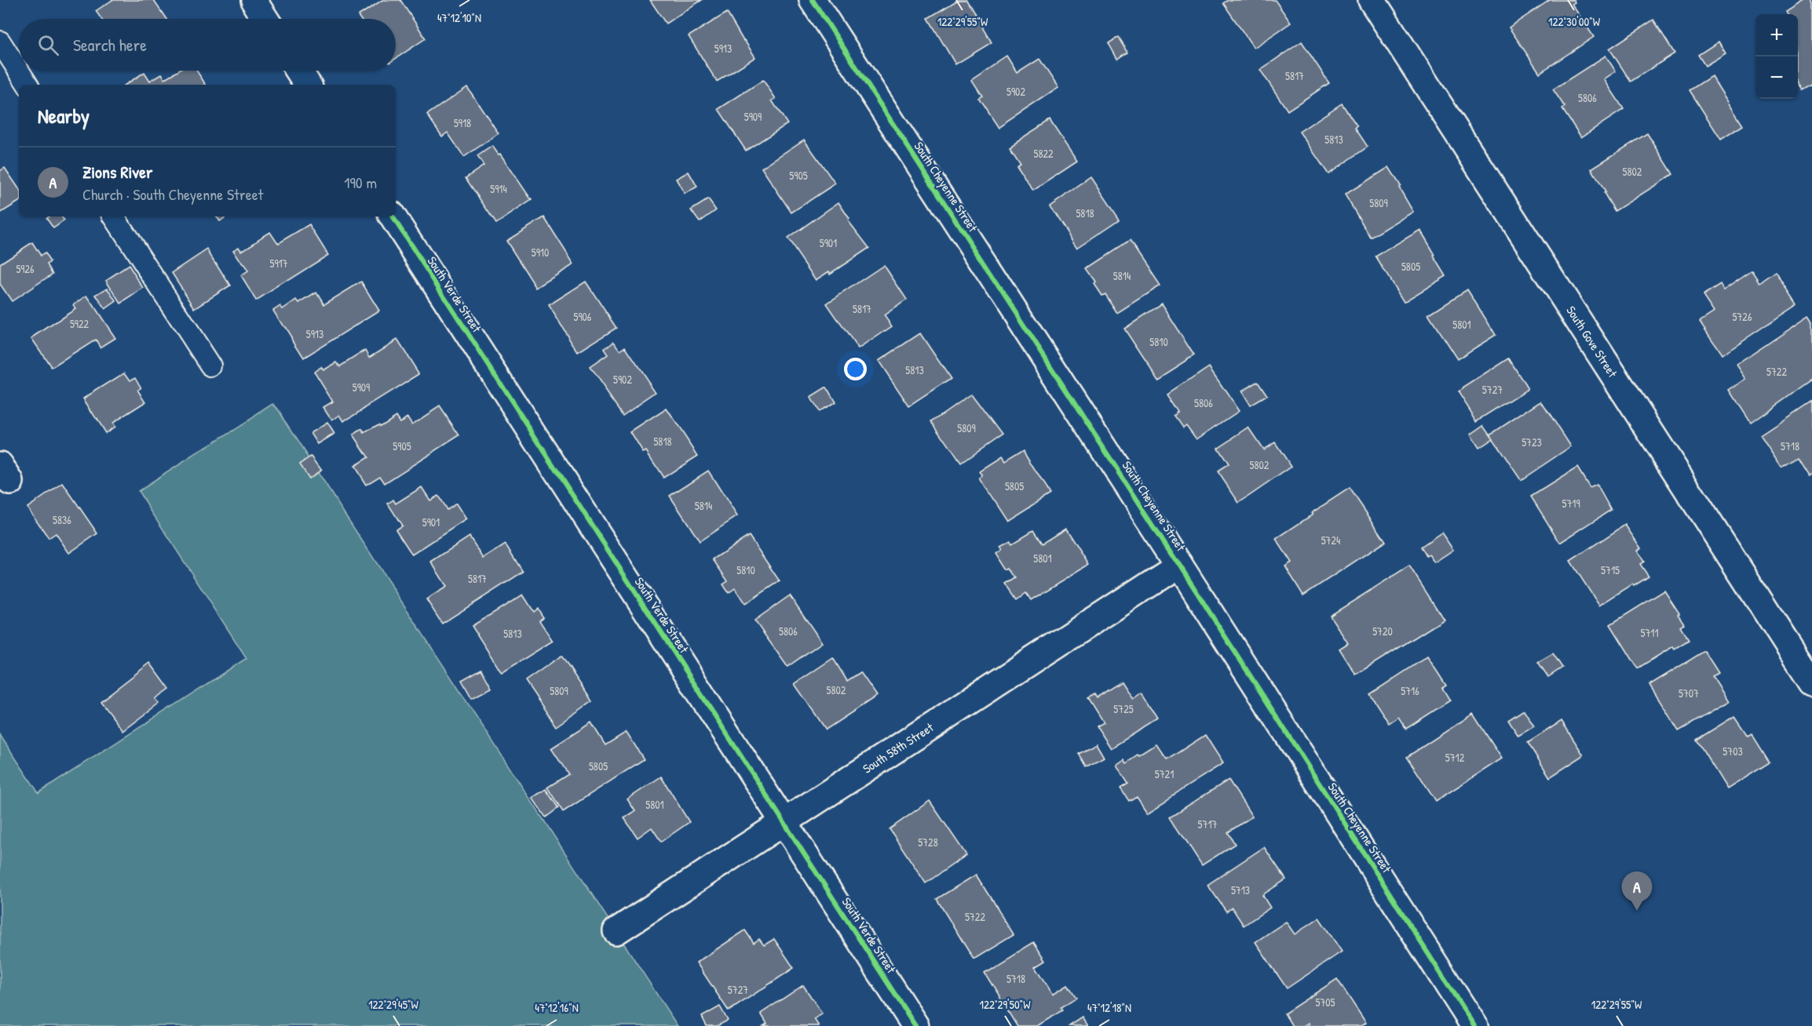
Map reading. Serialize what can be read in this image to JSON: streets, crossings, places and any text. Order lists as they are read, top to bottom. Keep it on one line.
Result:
{"streets":{"street":["South Cheyenne Street","South Verde Street","South Gove Street","South 58th Street"]},"crossings":[["South Cheyenne Street","South 58th Street"],["South Verde Street","South 58th Street"]],"house_numbers":["5913","5817","5902","5806","5909","5918","5813","5822","5802","5905","5914","5809","5818","5901","5910","5917","5805","5926","5814","5817","5906","5726","5922","5801","5913","5810","5813","5722","5902","5909","5727","5806","5809","5818","5723","5905","5718","5802","5805","5719","5814","5836","5901","5724","5801","5810","5715","5817","5806","5720","5711","5813","5802","5809","5716","5707","5725","5703","5712","5805","5721","5801","5717","5728","5713","5722","5718","5727","5705"],"page":{"map_buttons":["+","−"],"search":"Search here","heading":"Nearby","list":[{"mark":"A","name":"Zions River","note":"Church · South Cheyenne Street","value":"190 m"}],"pins":"A"},"coordinates":["47°12'10\"N","122°29'55\"W","122°30'00\"W","122°29'45\"W","122°29'50\"W","47°12'16\"N","47°12'18\"N"]}
